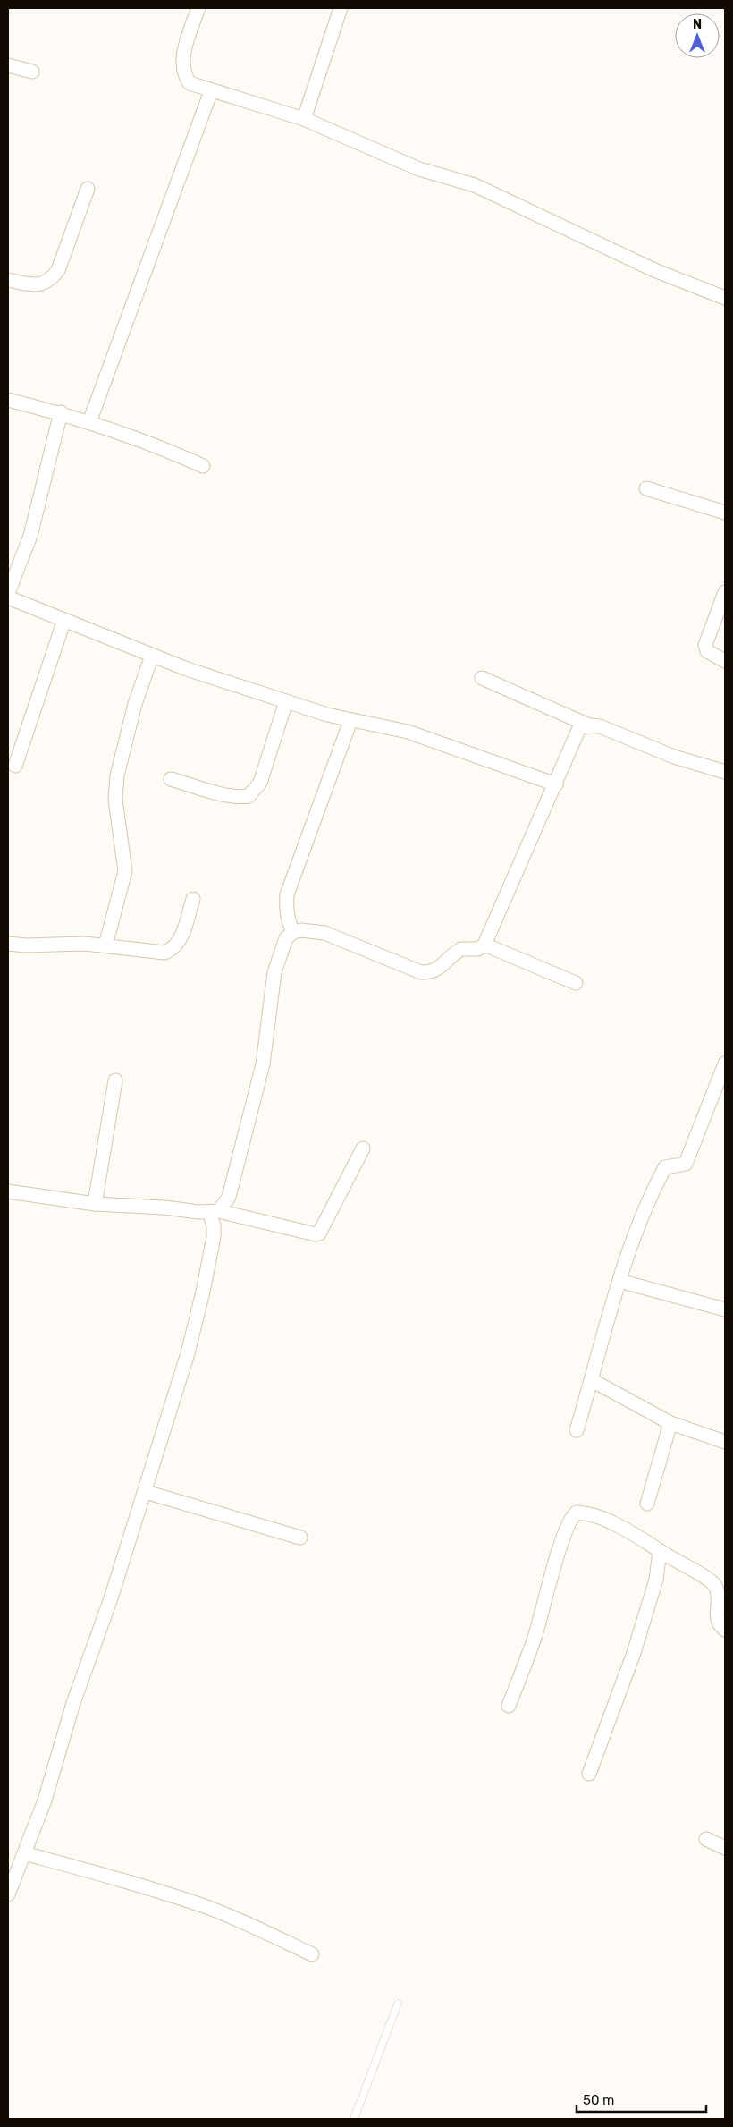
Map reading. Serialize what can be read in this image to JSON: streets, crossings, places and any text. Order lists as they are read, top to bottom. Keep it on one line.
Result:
{"scale_bar":"50 m","north":"top"}
